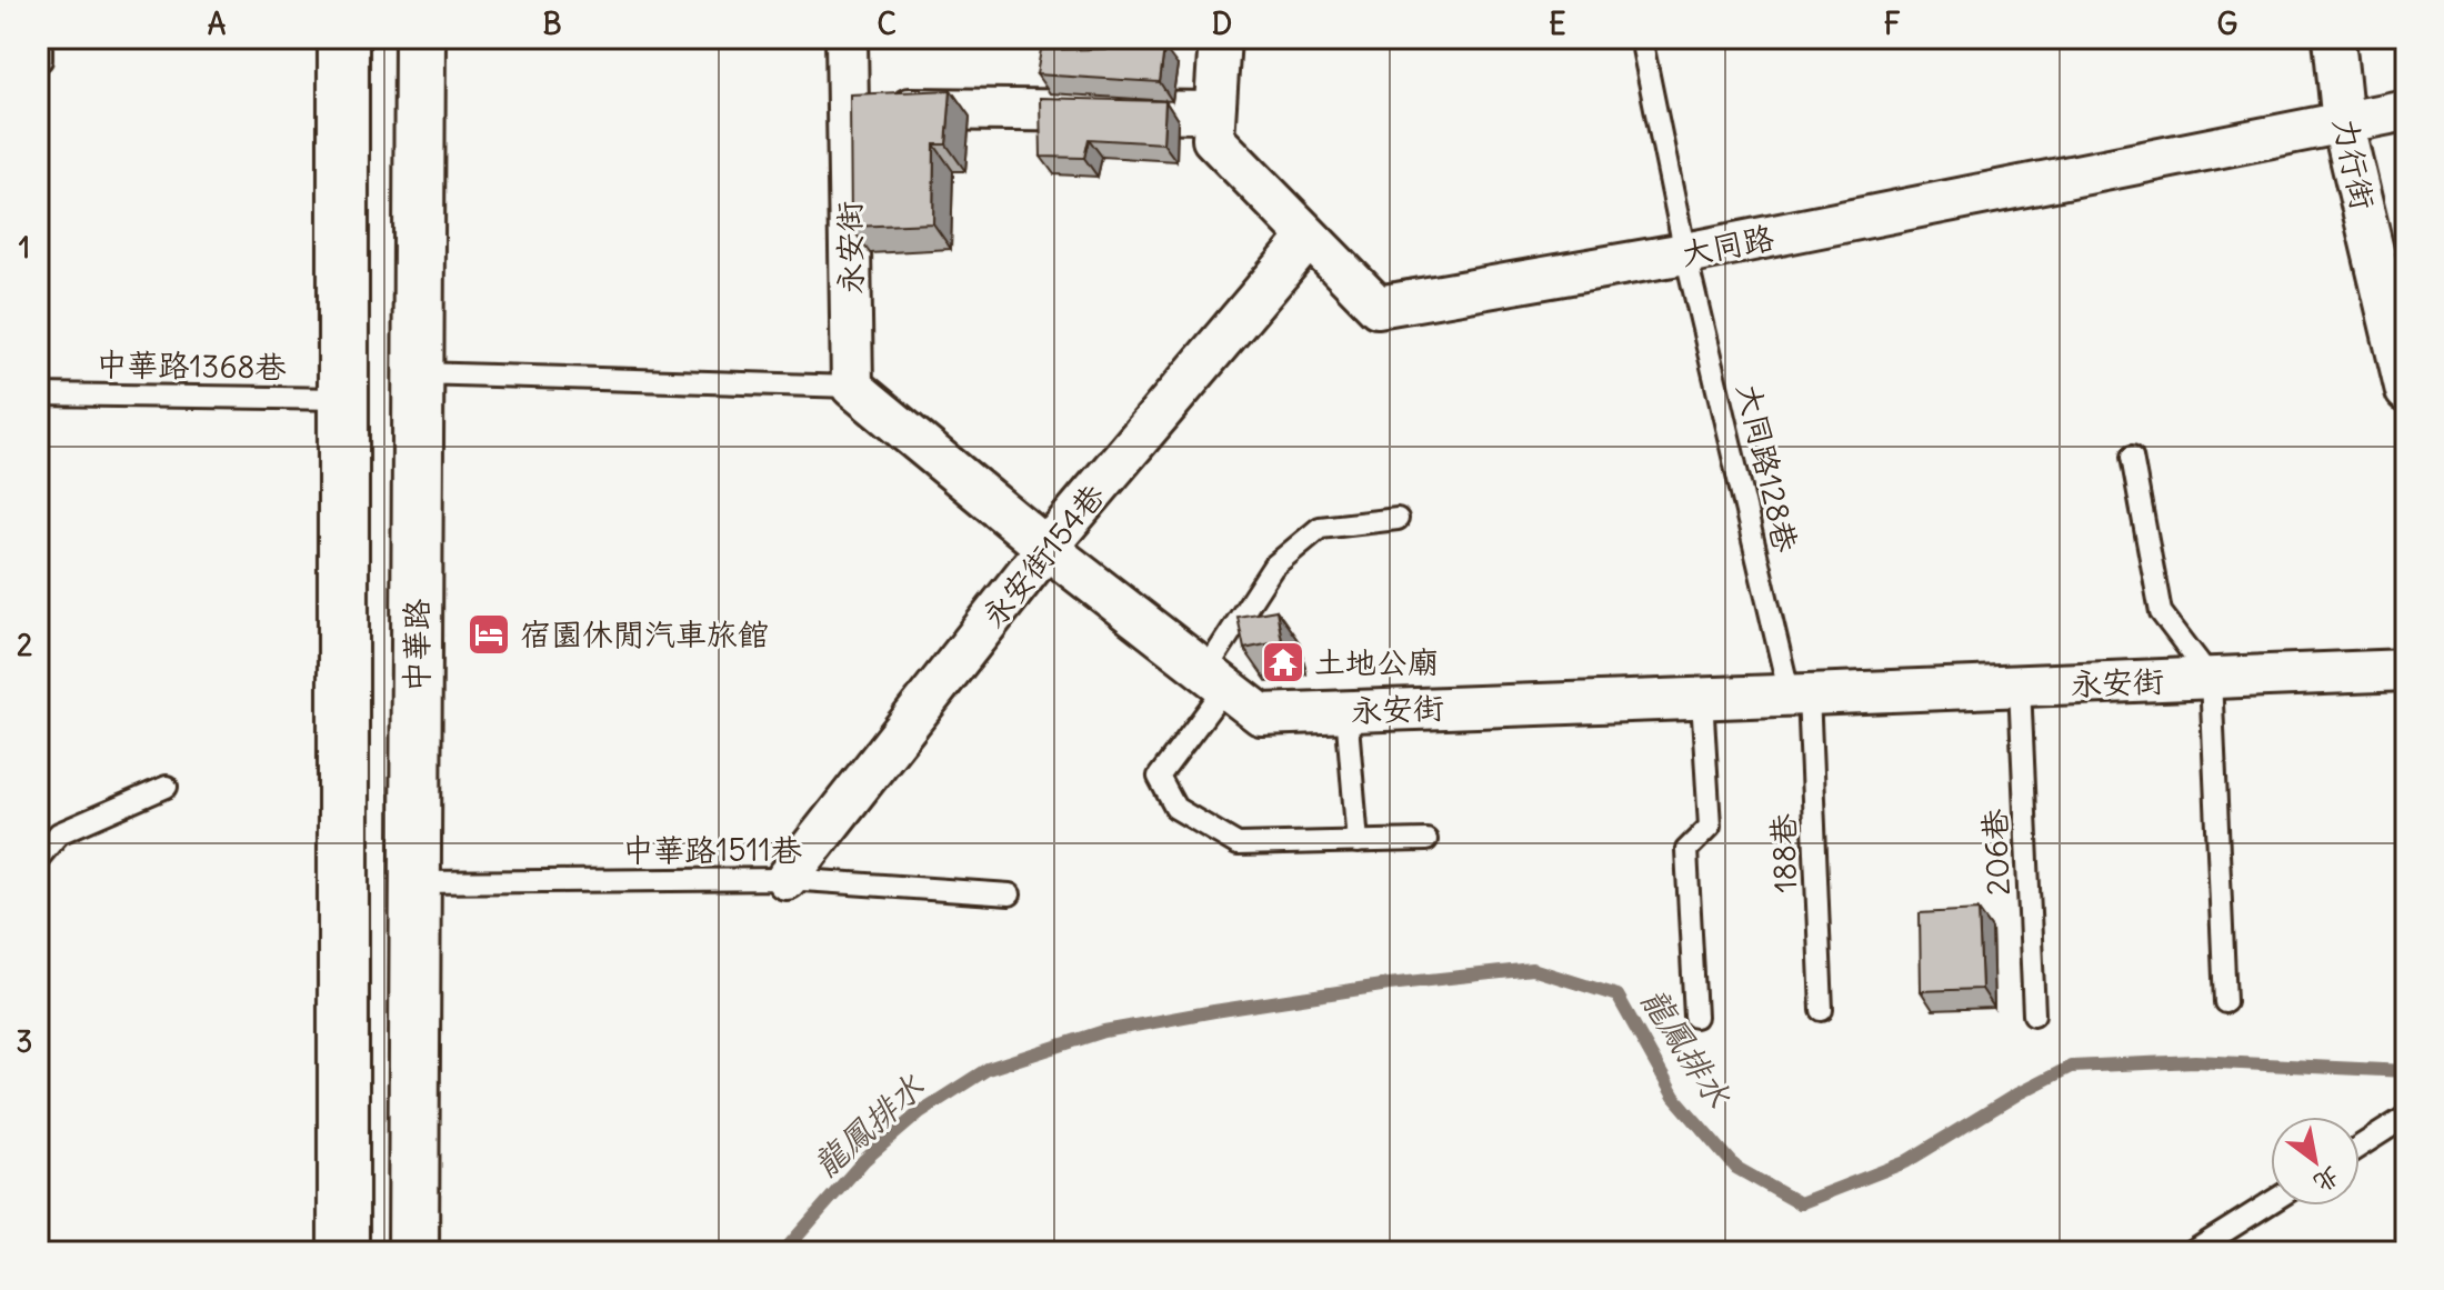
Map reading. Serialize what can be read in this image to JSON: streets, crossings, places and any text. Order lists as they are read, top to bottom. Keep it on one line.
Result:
{"streets":{"main road":["中華路"],"street":["力行街","大同路","永安街","永安街154巷"],"lane":["中華路1368巷","大同路128巷","中華路1511巷","206巷","188巷"]},"crossings":[["力行街","大同路"],["大同路","大同路128巷"],["大同路","永安街154巷"],["永安街","大同路128巷"],["永安街","永安街154巷"],["永安街","206巷"],["永安街","188巷"],["大同路128巷","188巷"],["永安街154巷","中華路1511巷"],["中華路","中華路1511巷"]],"water":["龍鳳排水"],"places":{"hotel":["宿園休閒汽車旅館"],"temple":["土地公廟"]},"north":"bottom right","grid":{"columns":["A","B","C","D","E","F","G"],"rows":["1","2","3"]}}
